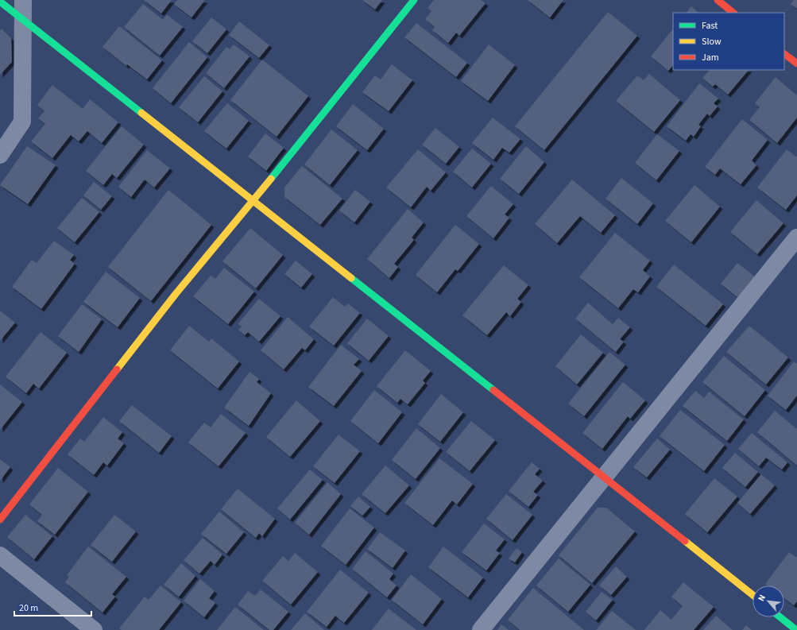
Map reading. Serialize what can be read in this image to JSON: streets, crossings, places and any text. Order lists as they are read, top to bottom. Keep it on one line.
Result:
{"legend":["Fast","Slow","Jam"],"scale_bar":"20 m","north":"top left"}
